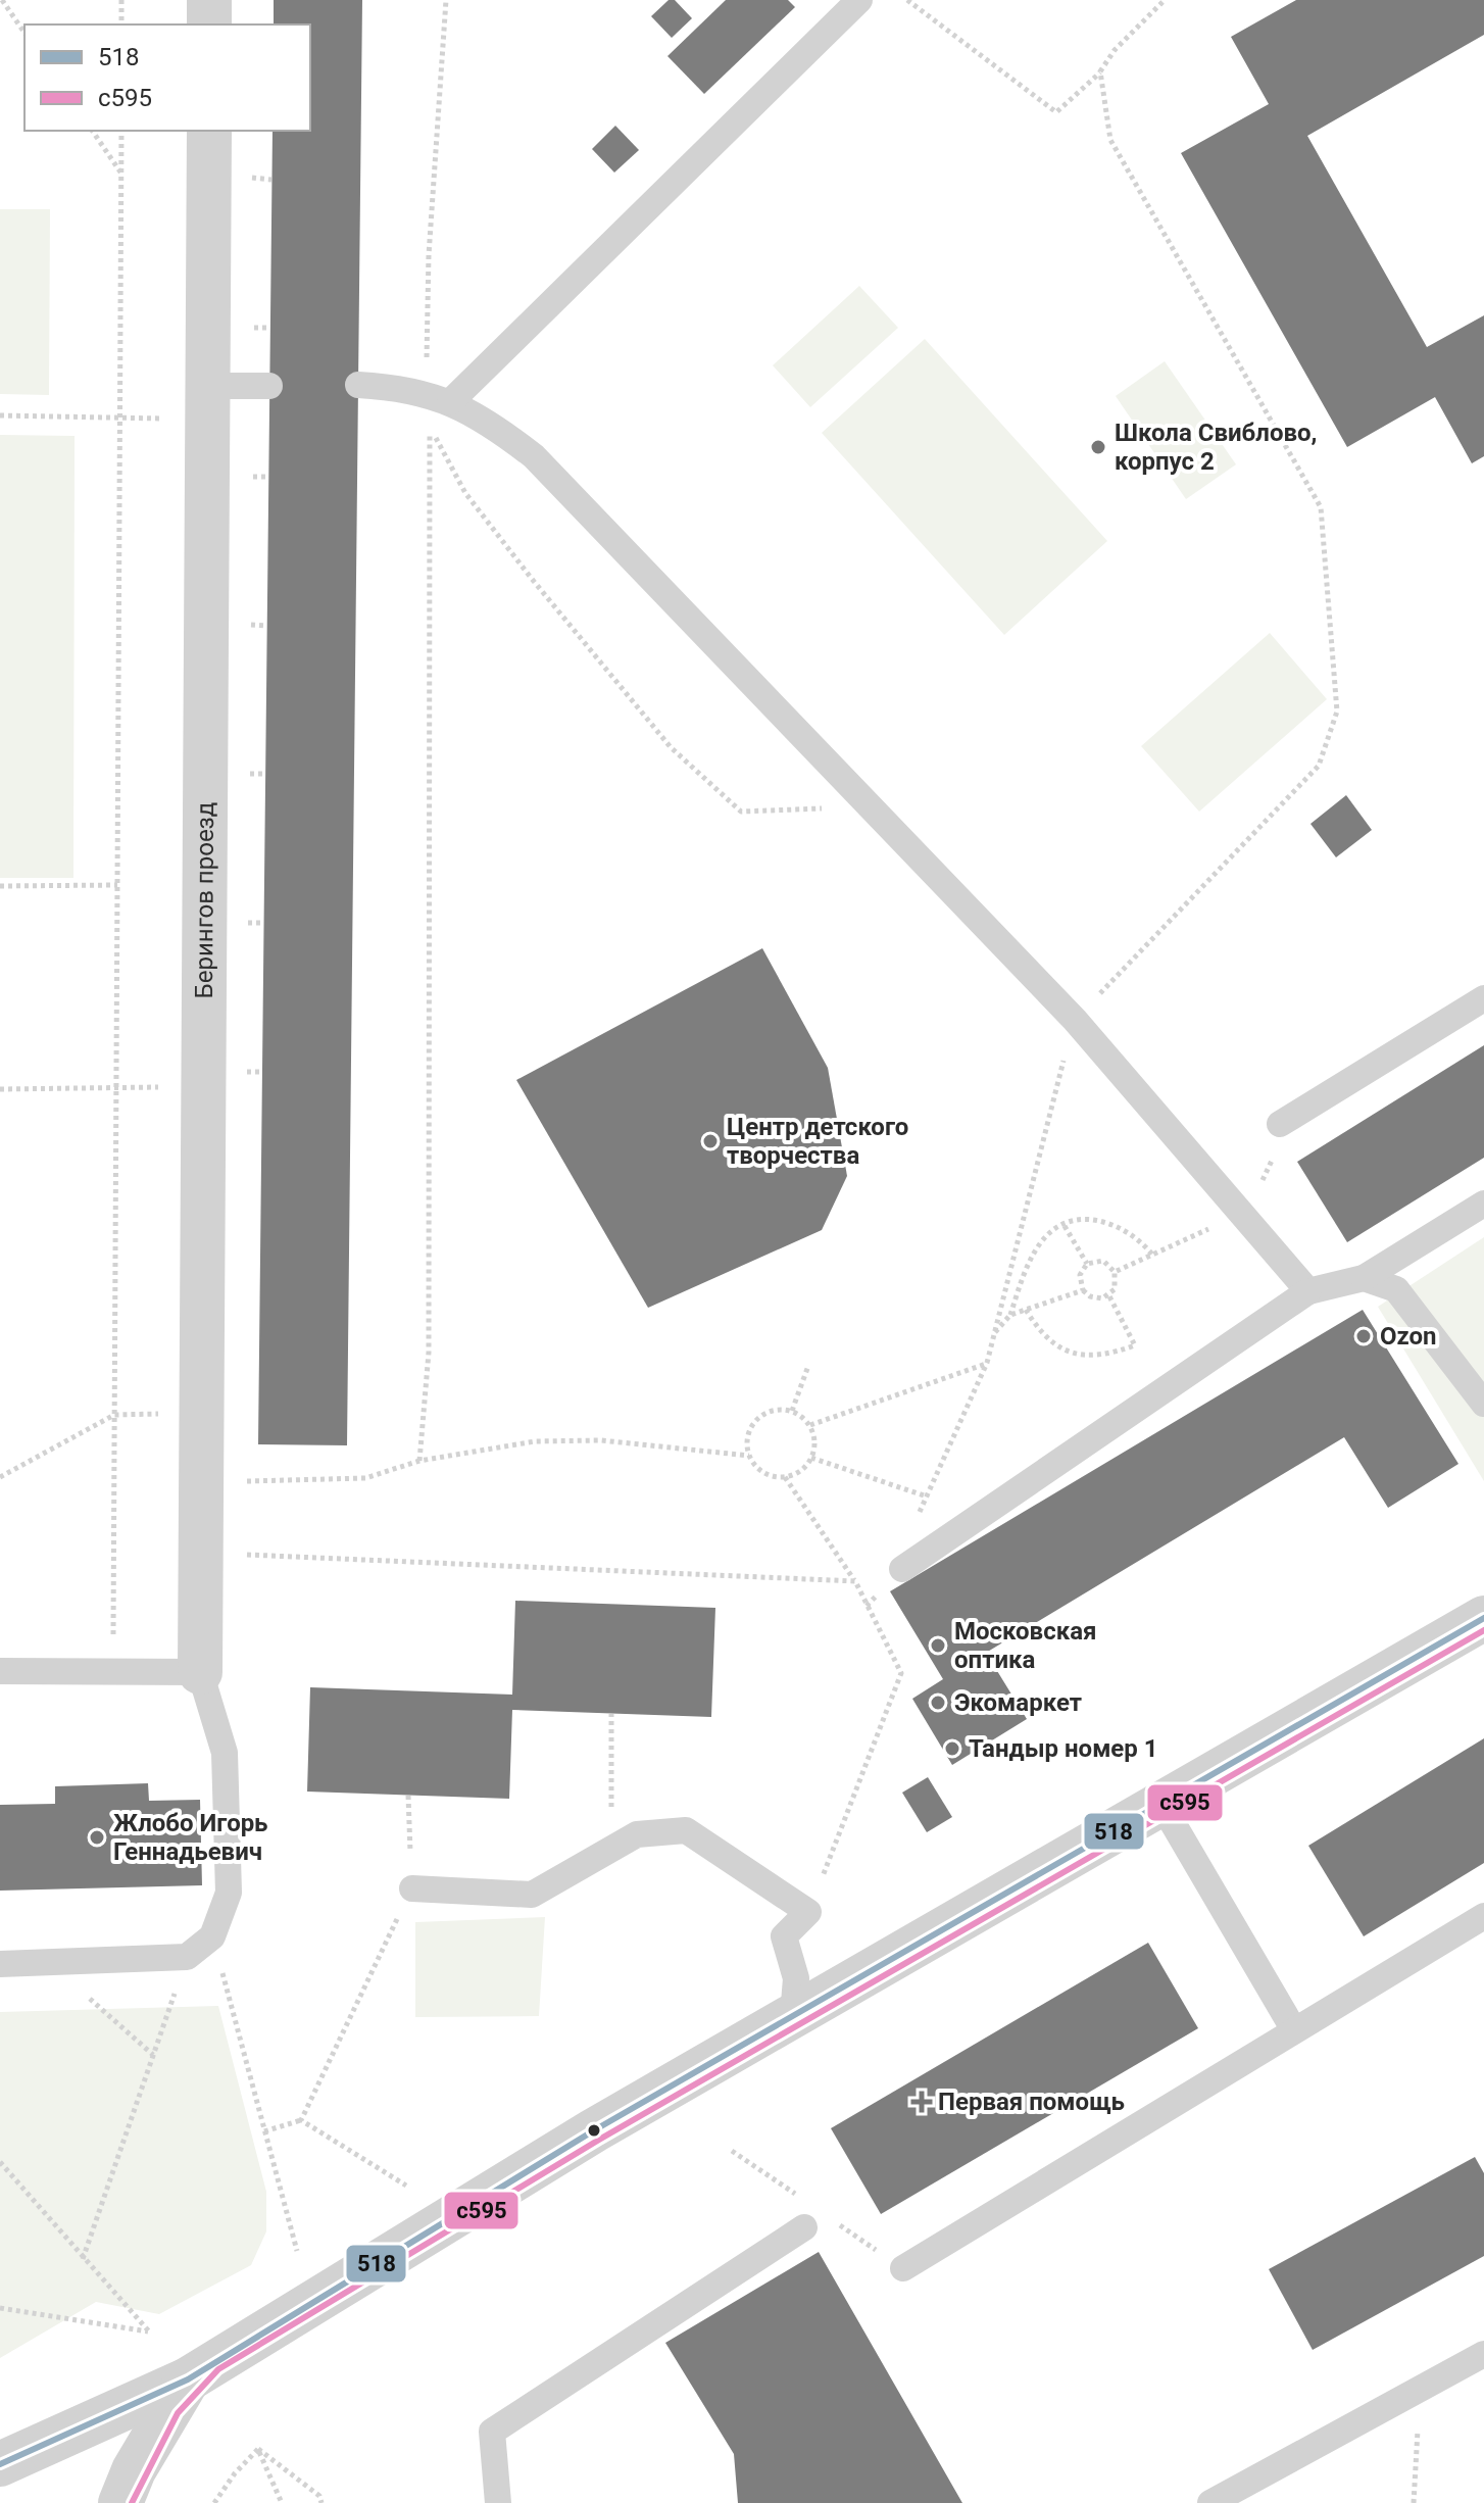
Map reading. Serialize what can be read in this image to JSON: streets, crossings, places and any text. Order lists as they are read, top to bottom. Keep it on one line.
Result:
{"streets":{"street":["Берингов проезд"]},"places":{"other":["Школа Свиблово, корпус 2","Центр детского творчества","Ozon","Московская оптика","Экомаркет","Тандыр номер 1","Жлобо Игорь Геннадьевич"],"health":["Первая помощь"]},"lines":["transit line 518","transit line с595"],"legend":["518","с595"]}
